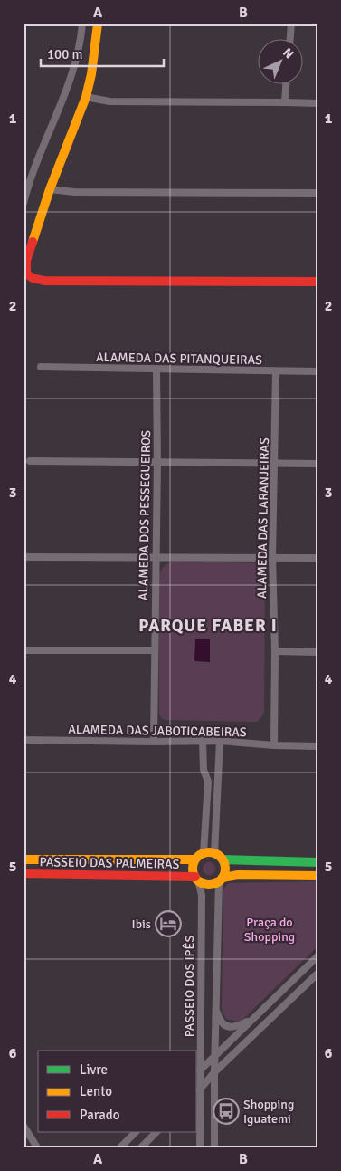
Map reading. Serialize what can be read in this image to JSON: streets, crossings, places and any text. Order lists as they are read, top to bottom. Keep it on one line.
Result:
{"streets":{"street":["ALAMEDA DAS PITANQUEIRAS","ALAMEDA DOS PESSEGUEIROS","ALAMEDA DAS LARANJEIRAS","ALAMEDA DAS JABOTICABEIRAS","PASSEIO DAS PALMEIRAS","PASSEIO DOS IPÊS"]},"crossings":[["ALAMEDA DAS PITANQUEIRAS","ALAMEDA DOS PESSEGUEIROS"],["ALAMEDA DAS PITANQUEIRAS","ALAMEDA DAS LARANJEIRAS"],["ALAMEDA DOS PESSEGUEIROS","ALAMEDA DAS JABOTICABEIRAS"],["ALAMEDA DAS LARANJEIRAS","ALAMEDA DAS JABOTICABEIRAS"],["PASSEIO DAS PALMEIRAS","PASSEIO DOS IPÊS"]],"districts":["PARQUE FABER I"],"parks":["Praça do Shopping"],"places":{"hotel":["Ibis"],"bus stop":["Shopping Iguatemi"]},"legend":["Livre","Lento","Parado"],"scale_bar":"100 m","north":"top right","grid":{"columns":["A","B"],"rows":["1","2","3","4","5","6"]}}
